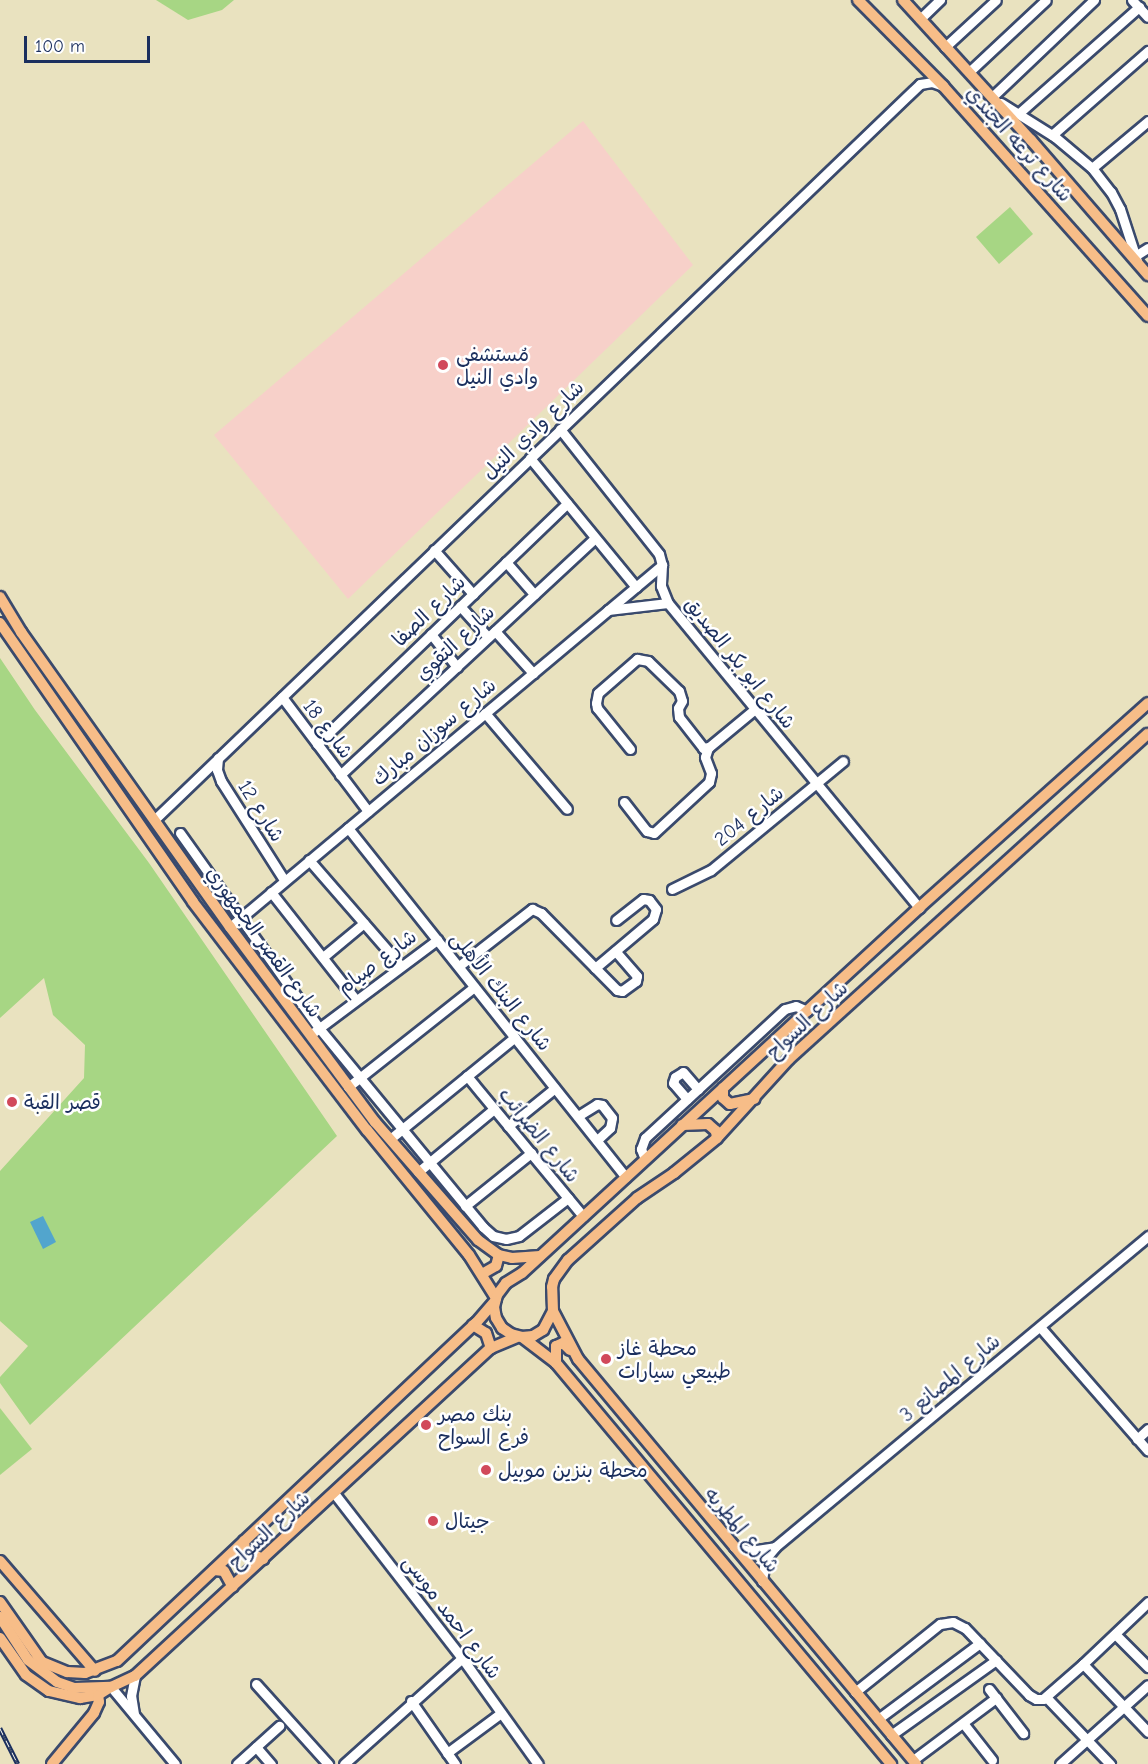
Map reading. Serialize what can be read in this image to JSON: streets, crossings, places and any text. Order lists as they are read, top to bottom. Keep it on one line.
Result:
{"streets":{"main road":["شارع ترعه الجندي","شارع القصر الجمهوري","شارع السواح","شارع المطريه"],"street":["شارع وادي النيل","شارع الصفا","شارع التقوي","شارع ابو بكر الصديق","شارع 18","شارع سوزان مبارك","شارع 12","شارع 204","شارع صيام","شارع البنك الأهلى","شارع الضرائب","شارع المصانع 3","شارع احمد موسى"]},"crossings":[["شارع ترعه الجندي","شارع وادي النيل"],["شارع وادي النيل","شارع ابو بكر الصديق"],["شارع وادي النيل","شارع 18"],["شارع وادي النيل","شارع 12"],["شارع وادي النيل","شارع القصر الجمهوري"],["شارع الصفا","شارع 18"],["شارع التقوي","شارع 18"],["شارع ابو بكر الصديق","شارع سوزان مبارك"],["شارع ابو بكر الصديق","شارع 204"],["شارع ابو بكر الصديق","شارع السواح"],["شارع 18","شارع سوزان مبارك"],["شارع سوزان مبارك","شارع 12"],["شارع سوزان مبارك","شارع القصر الجمهوري"],["شارع سوزان مبارك","شارع البنك الأهلى"],["شارع القصر الجمهوري","شارع صيام"],["شارع القصر الجمهوري","شارع السواح"],["شارع صيام","شارع البنك الأهلى"],["شارع البنك الأهلى","شارع السواح"],["شارع السواح","شارع الضرائب"],["شارع السواح","شارع المطريه"],["شارع السواح","شارع احمد موسى"],["شارع المصانع 3","شارع المطريه"]],"places":["مُستشفى وادي النيل","قصر القبة","محطة غاز طبيعي سيارات","بنك مصر فرع السواح","محطة بنزين موبيل","جيتال"],"scale_bar":"100 m"}
